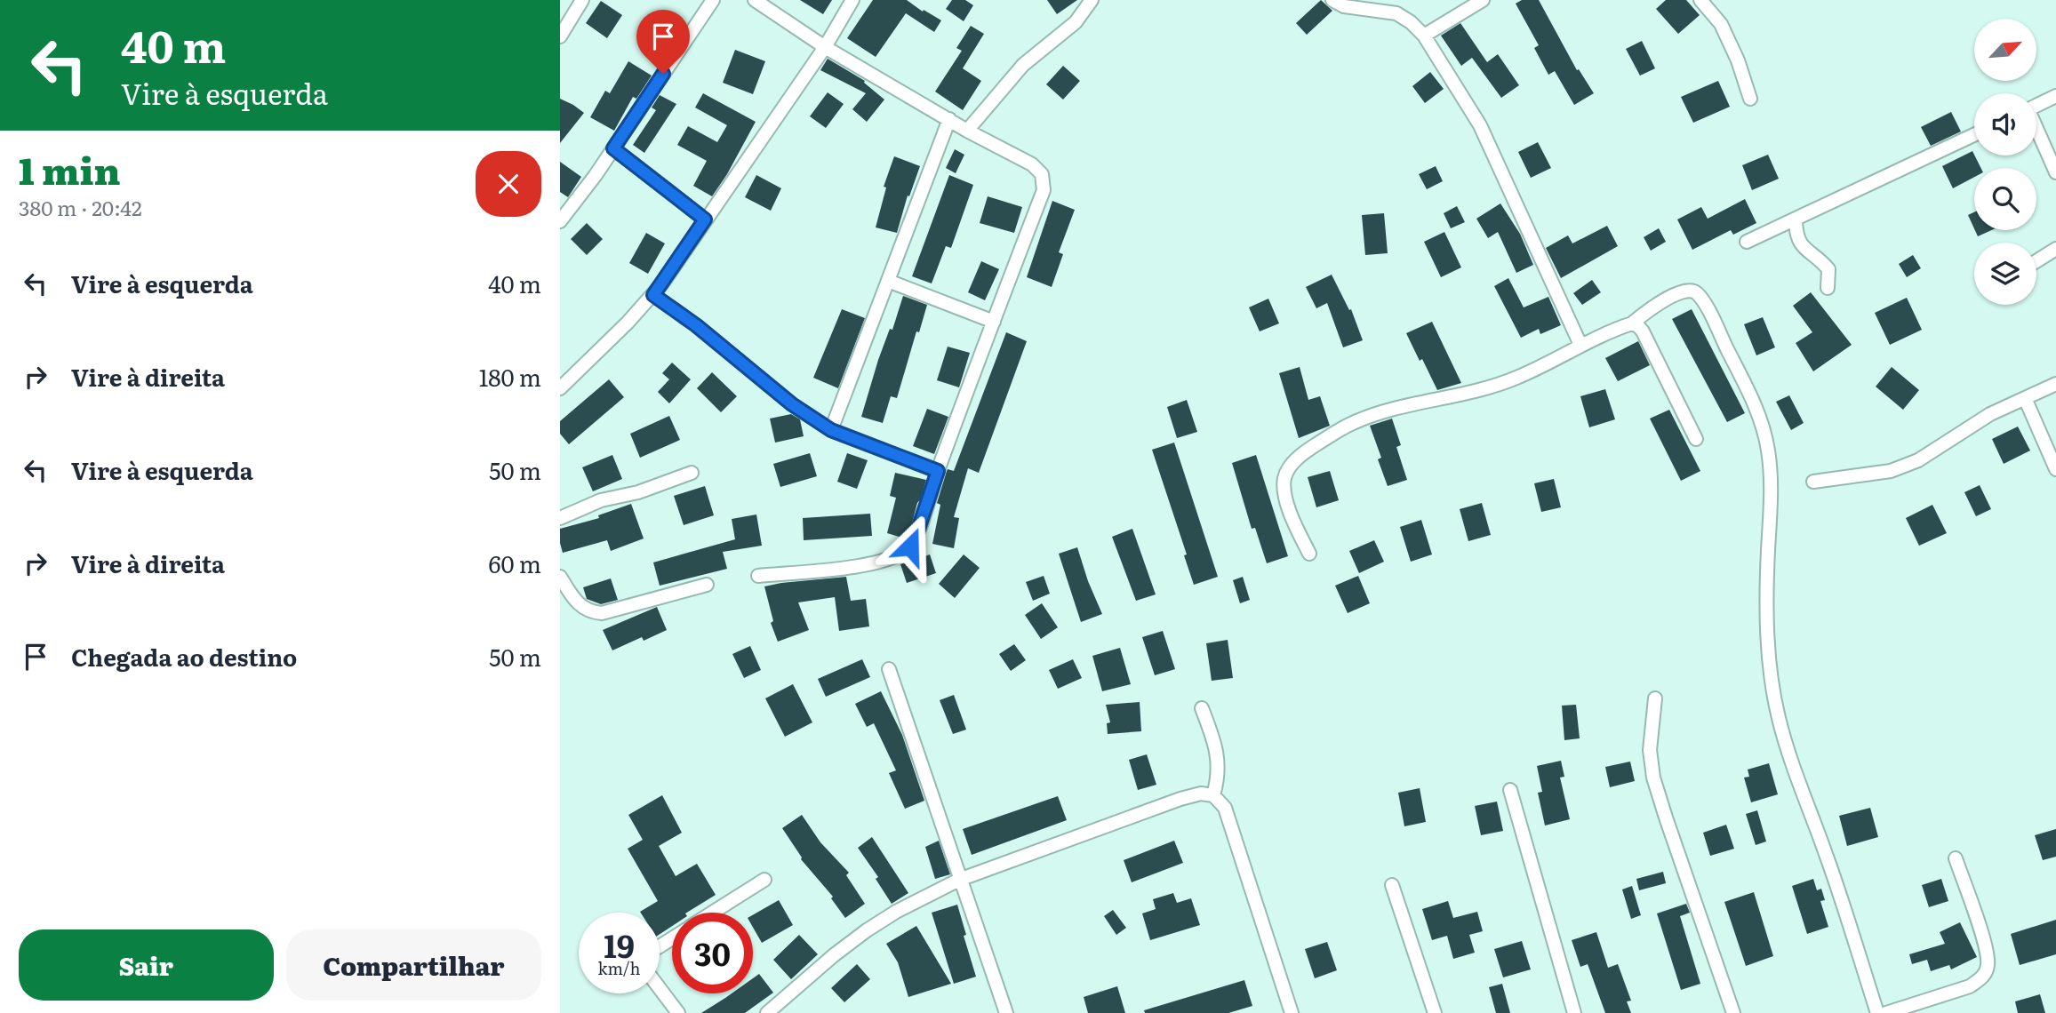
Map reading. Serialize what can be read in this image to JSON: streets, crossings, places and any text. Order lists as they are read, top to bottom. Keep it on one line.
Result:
{"north":"top right","page":{"turn":["40 m","Vire à esquerda"],"heading":["1 min","380 m · 20:42"],"list":[{"name":"Vire à esquerda","value":"40 m"},{"name":"Vire à direita","value":"180 m"},{"name":"Vire à esquerda","value":"50 m"},{"name":"Vire à direita","value":"60 m"},{"name":"Chegada ao destino","value":"50 m"}],"speed":"19 km/h","limit":"30","buttons":["Sair","Compartilhar"]}}
